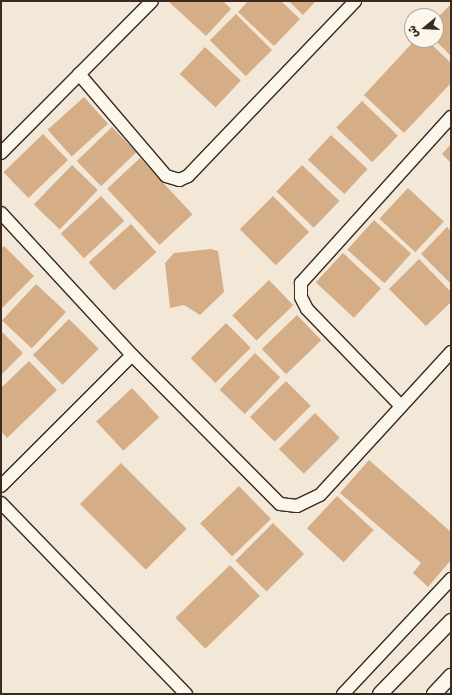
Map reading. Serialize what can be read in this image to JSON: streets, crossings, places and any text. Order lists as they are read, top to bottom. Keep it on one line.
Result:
{"north":"left"}
